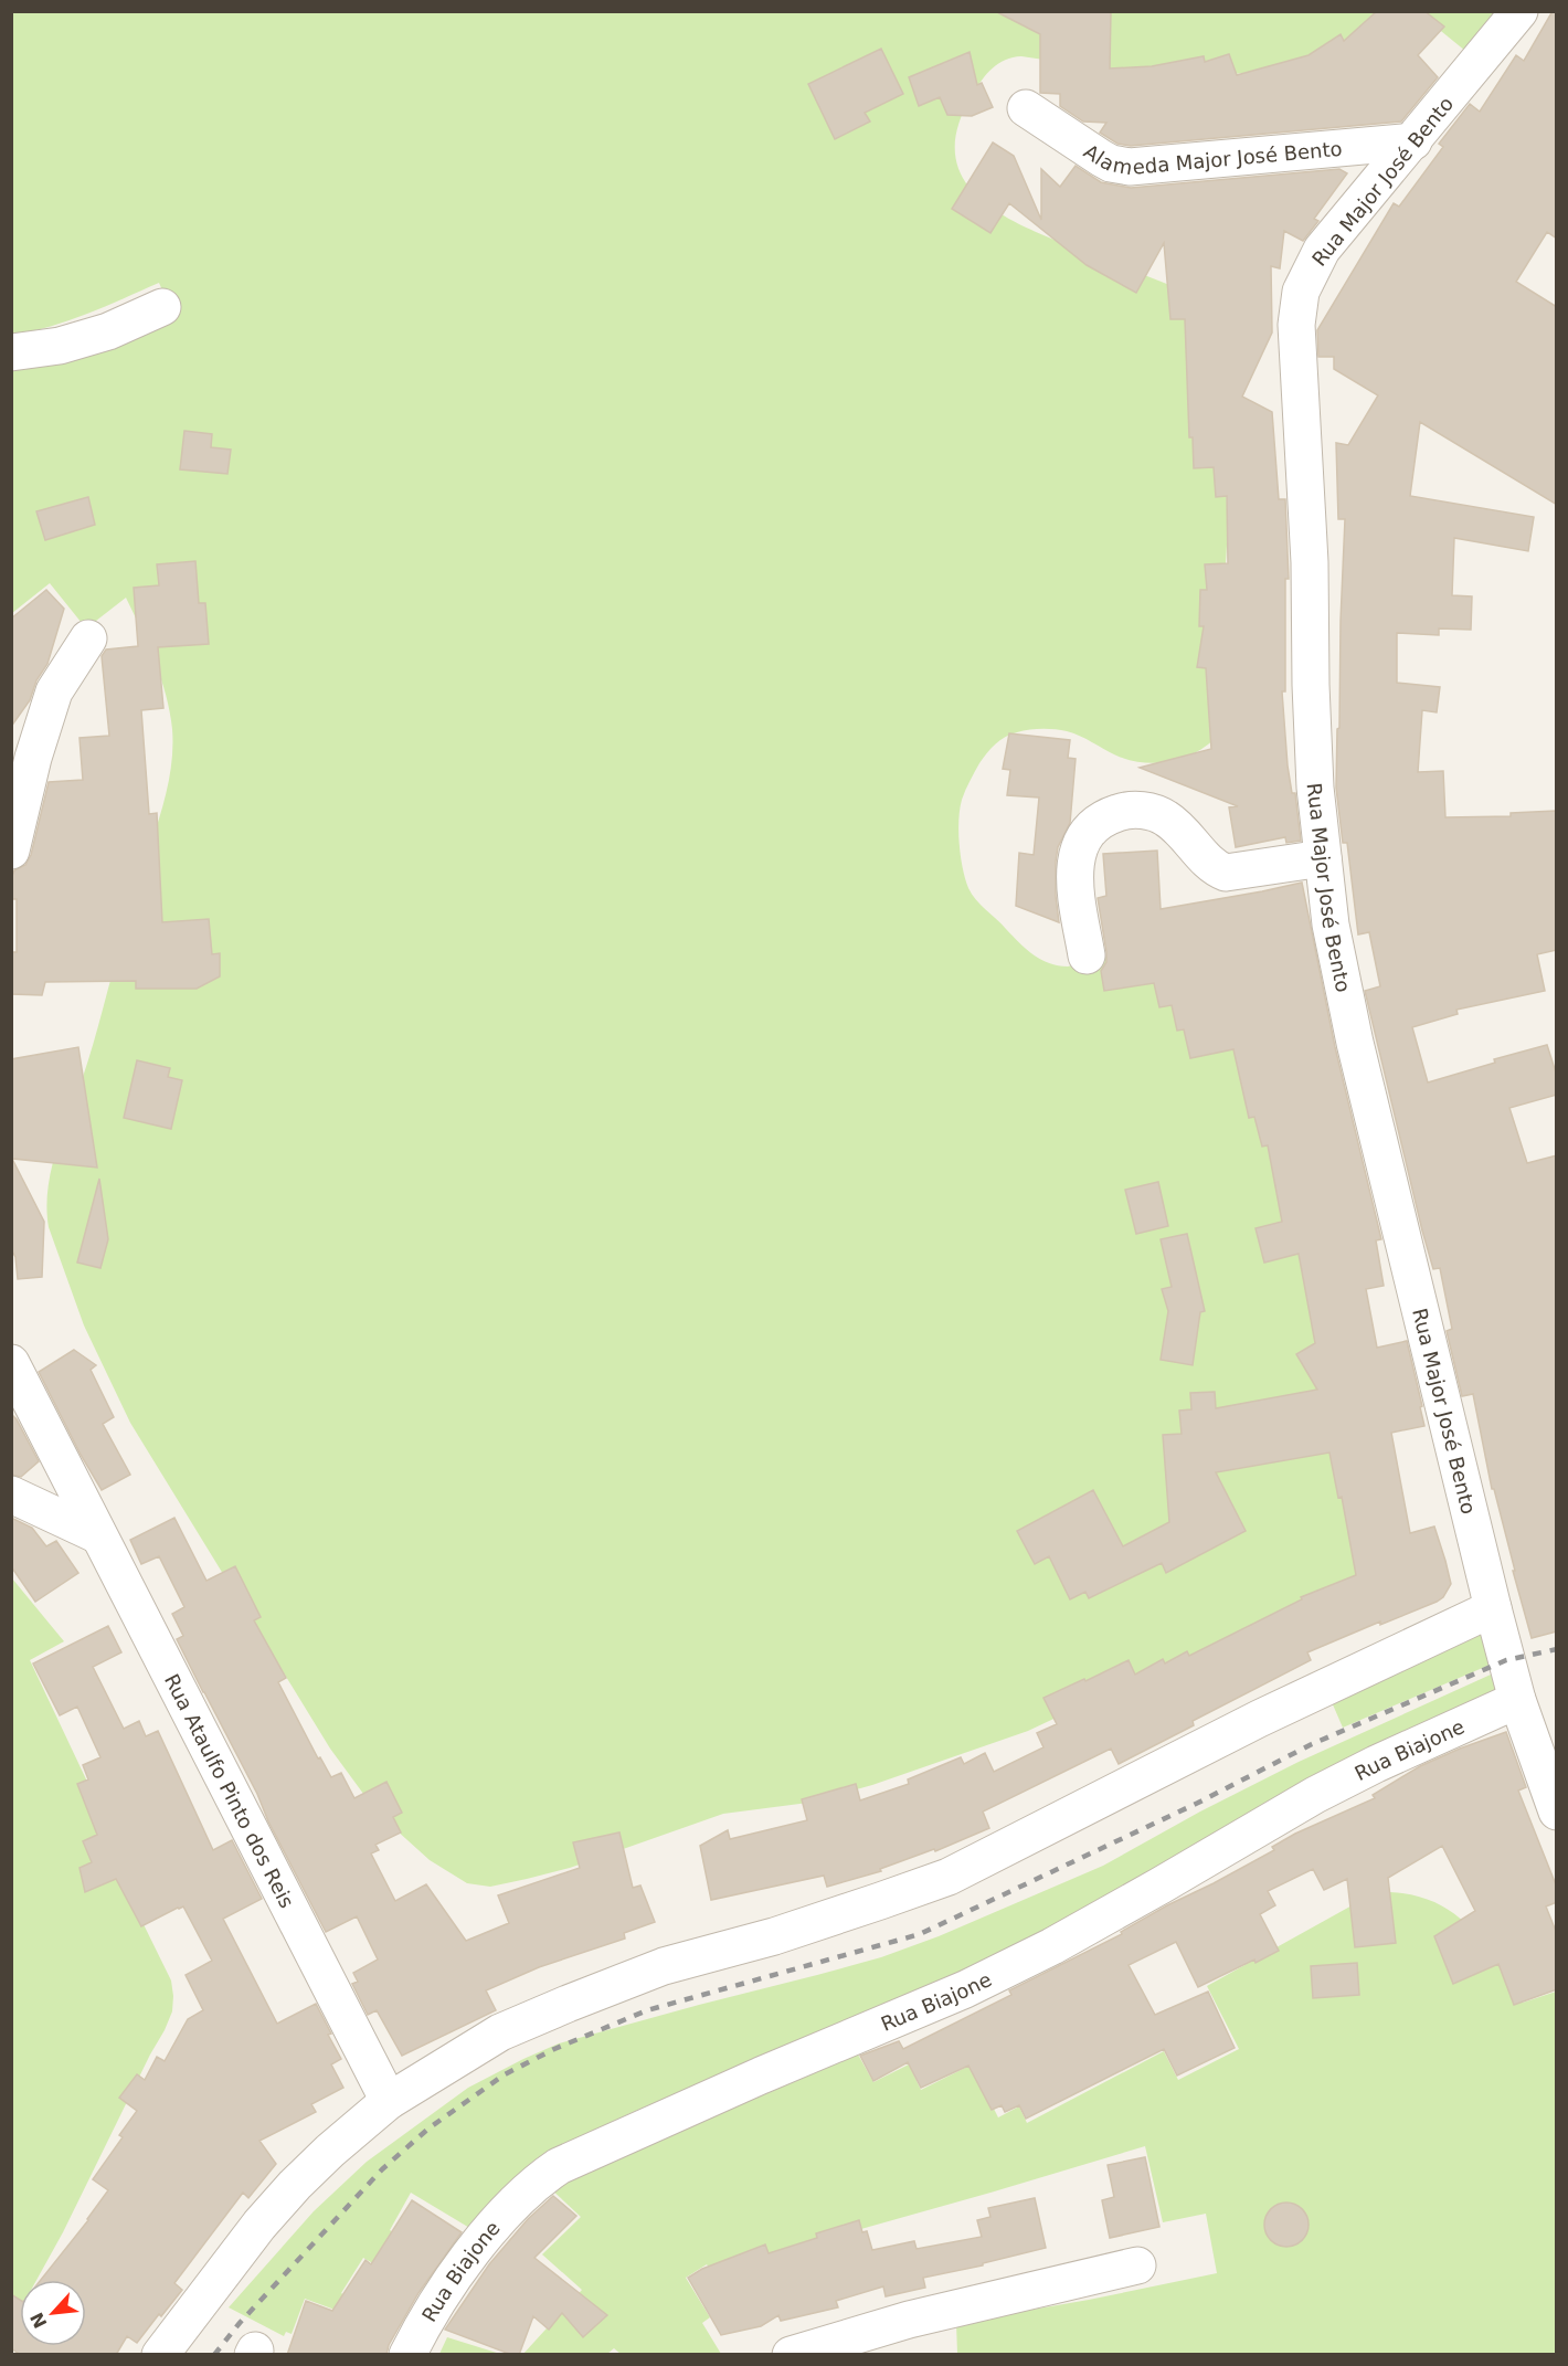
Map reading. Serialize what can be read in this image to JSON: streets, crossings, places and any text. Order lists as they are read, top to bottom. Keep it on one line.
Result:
{"streets":{"street":["Alameda Major José Bento","Rua Major José Bento","Rua Biajone","Rua Ataulfo Pinto dos Reis"]},"crossings":[["Alameda Major José Bento","Rua Major José Bento"],["Rua Major José Bento","Rua Biajone"]],"north":"bottom left"}
